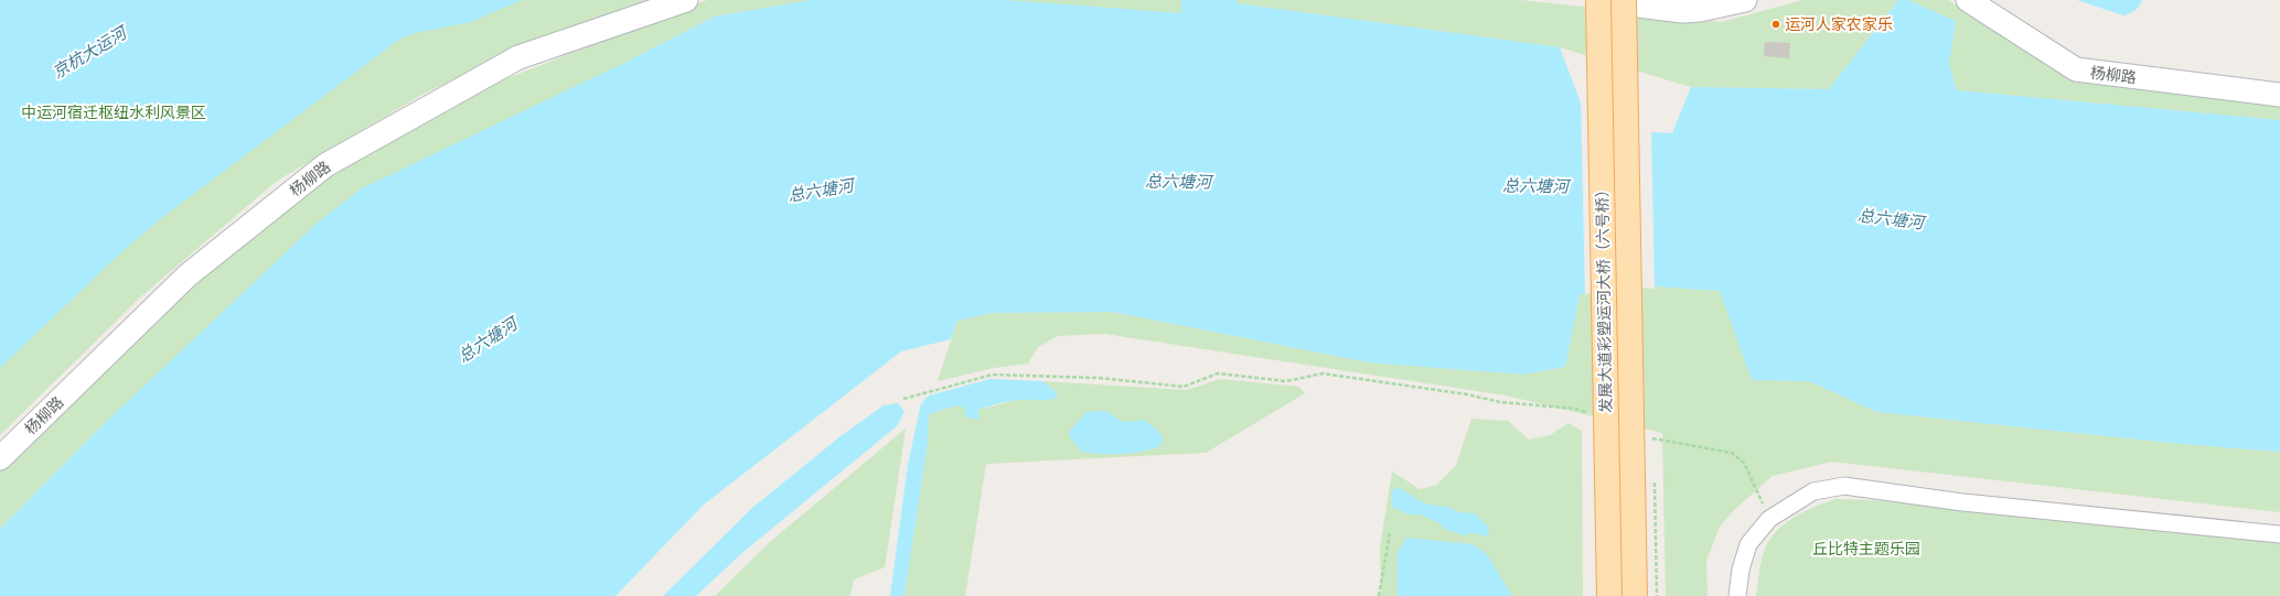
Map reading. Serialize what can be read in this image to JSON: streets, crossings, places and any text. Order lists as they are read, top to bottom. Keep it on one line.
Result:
{"streets":{"main road":["发展大道彩塑运河大桥（六号桥）"],"street":["杨柳路"]},"water":["京杭大运河","总六塘河"],"parks":["中运河宿迁枢纽水利风景区","丘比特主题乐园"],"places":["运河人家农家乐"]}
